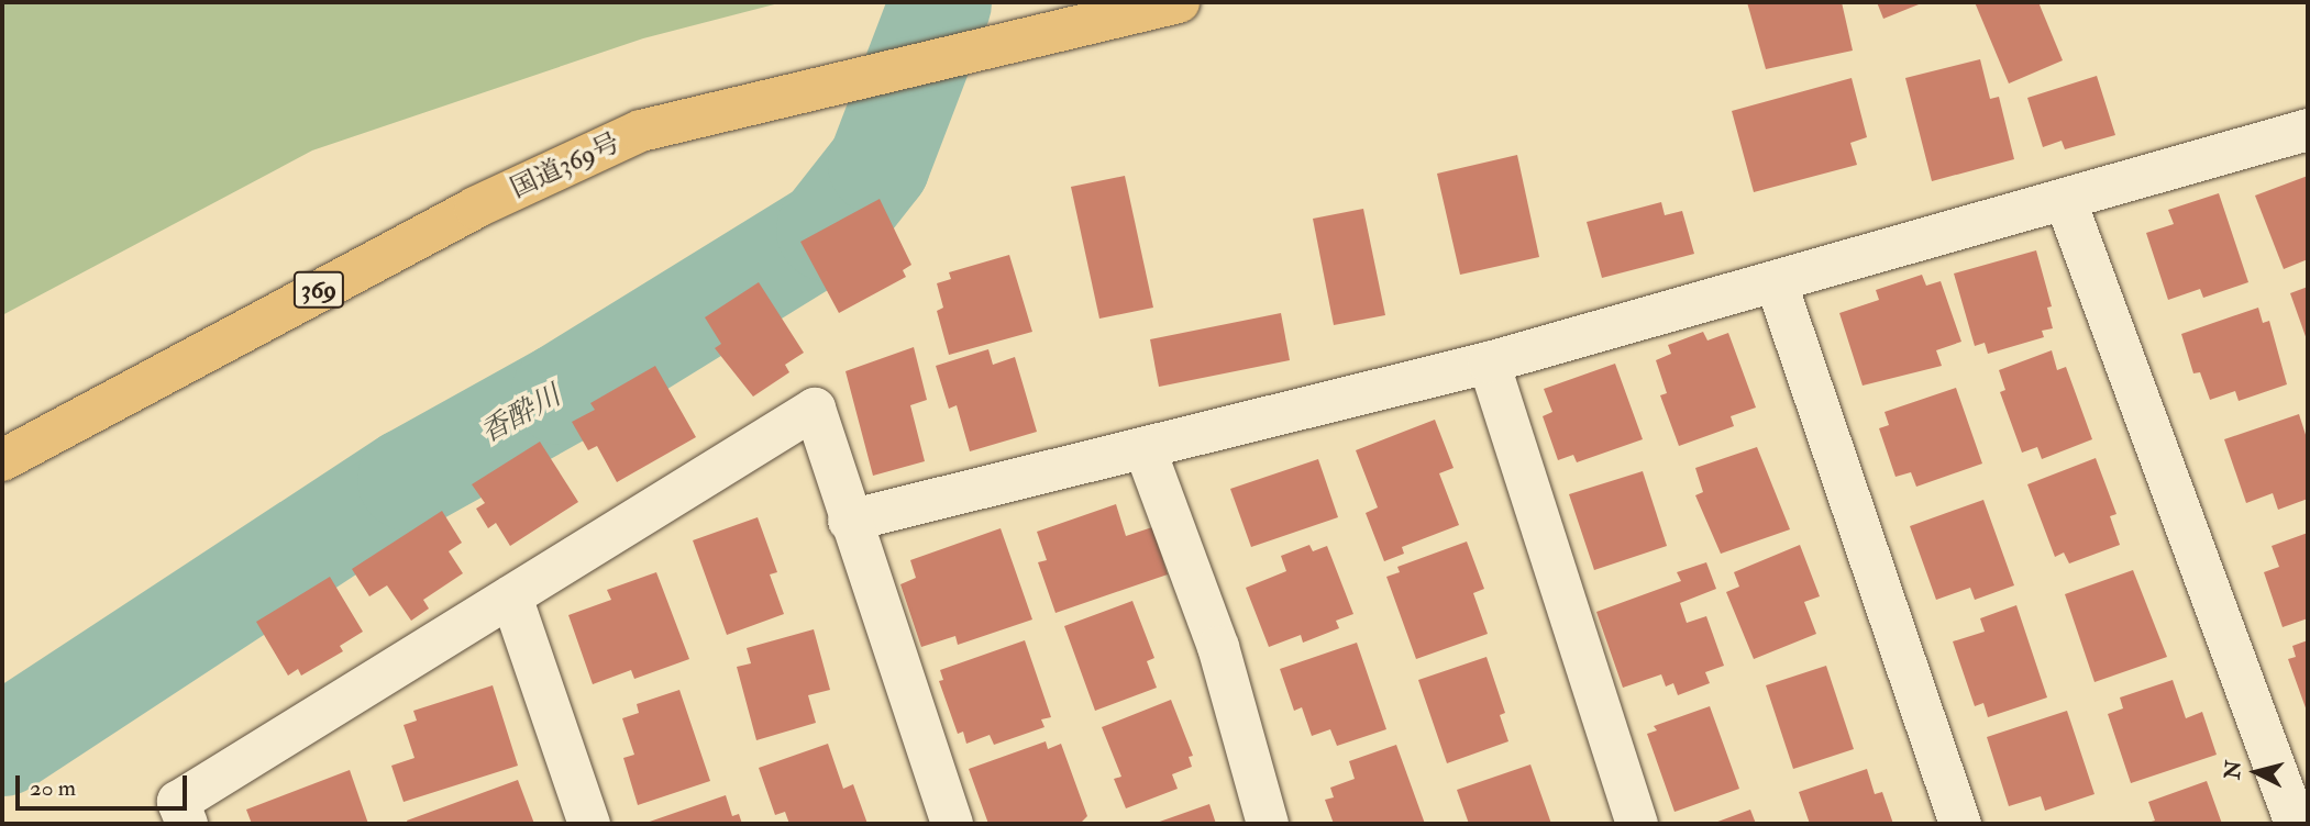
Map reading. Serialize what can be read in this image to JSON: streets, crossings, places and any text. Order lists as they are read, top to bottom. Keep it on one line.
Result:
{"streets":{"highway":["国道369号","369"]},"water":["香酔川"],"scale_bar":"20 m","north":"left"}
